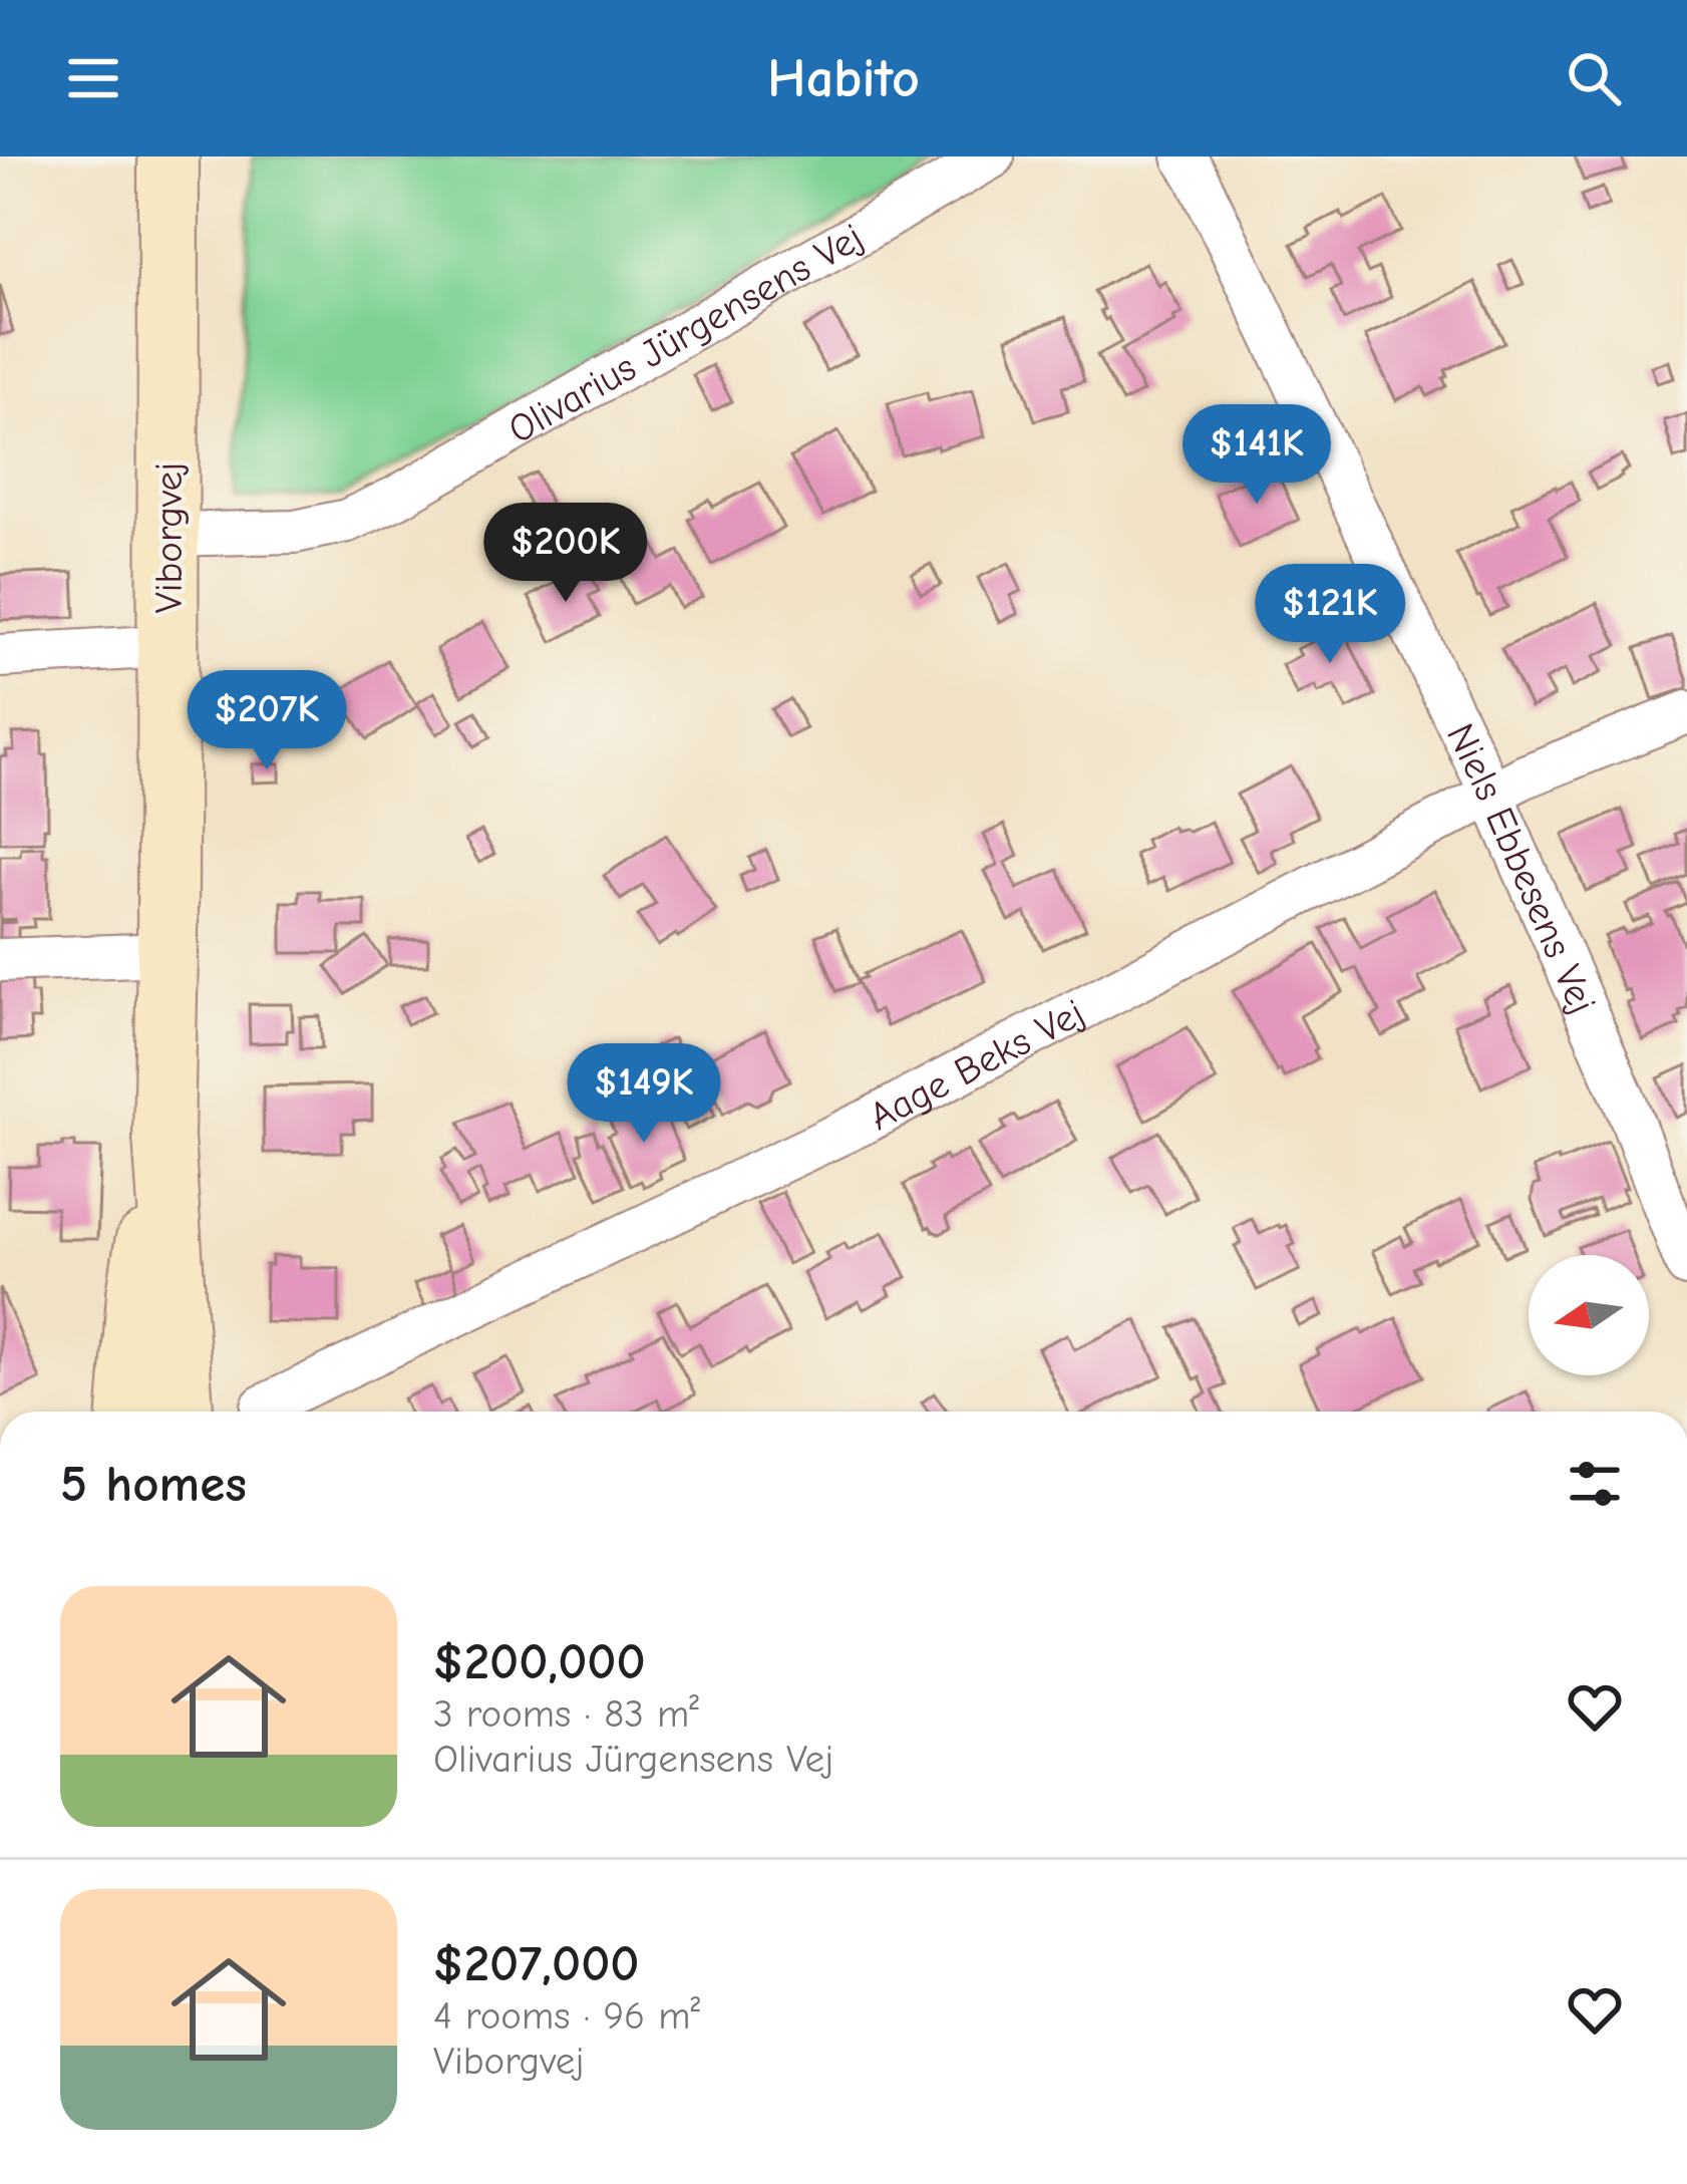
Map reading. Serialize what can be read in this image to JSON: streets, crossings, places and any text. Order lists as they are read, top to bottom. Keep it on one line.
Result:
{"streets":{"street":["Olivarius Jürgensens Vej","Viborgvej","Niels Ebbesens Vej","Aage Beks Vej"]},"crossings":[["Olivarius Jürgensens Vej","Viborgvej"],["Niels Ebbesens Vej","Aage Beks Vej"]],"north":"left","page":{"header":"Habito","price":["$141K","$200K","$121K","$207K","$149K"],"heading":"5 homes","list":[{"name":"$200,000","note":"3 rooms · 83 m² · Olivarius Jürgensens Vej"},{"name":"$207,000","note":"4 rooms · 96 m² · Viborgvej"}]}}
